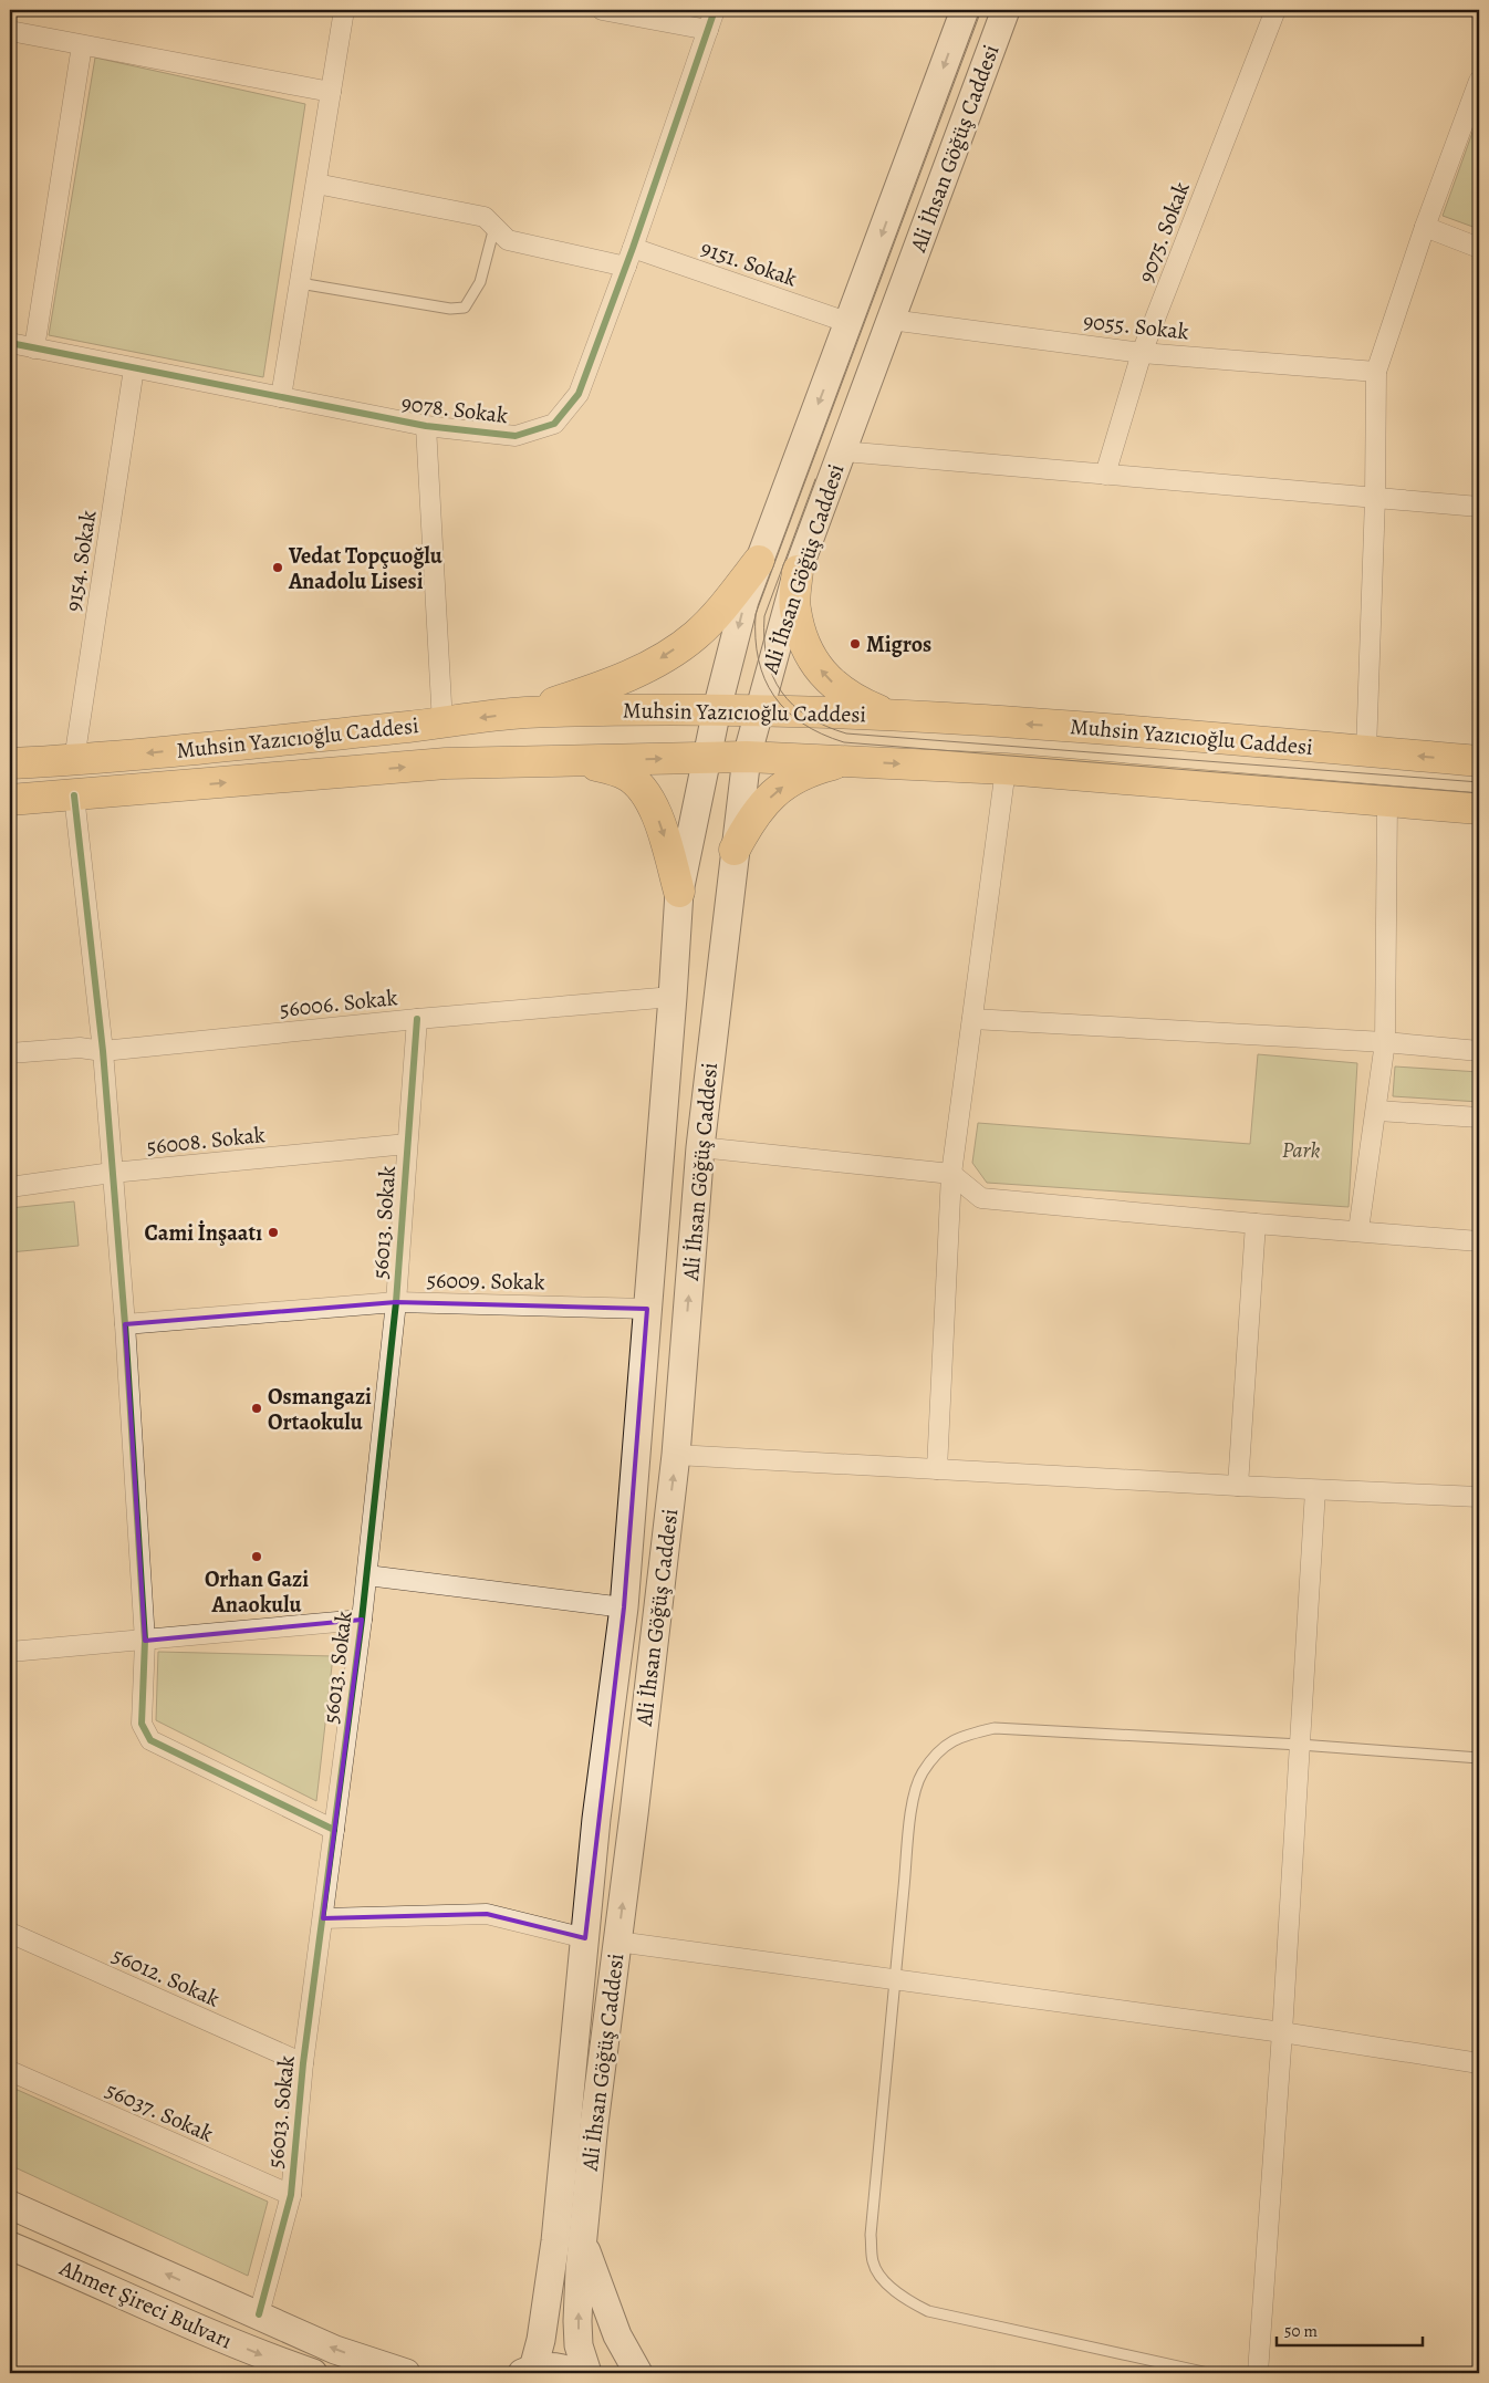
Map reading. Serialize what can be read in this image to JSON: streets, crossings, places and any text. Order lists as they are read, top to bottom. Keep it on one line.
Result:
{"streets":{"main road":["Ali İhsan Göğüş Caddesi","Muhsin Yazıcıoğlu Caddesi","Ahmet Şireci Bulvarı"],"street":["9075. Sokak","9151. Sokak","9055. Sokak","9078. Sokak","9154. Sokak","56006. Sokak","56008. Sokak","56013. Sokak","56009. Sokak","56012. Sokak","56037. Sokak"]},"crossings":[["Ali İhsan Göğüş Caddesi","9151. Sokak"],["Ali İhsan Göğüş Caddesi","9055. Sokak"],["Ali İhsan Göğüş Caddesi","Muhsin Yazıcıoğlu Caddesi"],["Ali İhsan Göğüş Caddesi","56006. Sokak"],["Ali İhsan Göğüş Caddesi","56009. Sokak"],["9075. Sokak","9055. Sokak"],["9151. Sokak","9078. Sokak"],["9078. Sokak","9154. Sokak"],["9154. Sokak","Muhsin Yazıcıoğlu Caddesi"],["56006. Sokak","56013. Sokak"],["56008. Sokak","56013. Sokak"],["56013. Sokak","56009. Sokak"],["56013. Sokak","56012. Sokak"],["56013. Sokak","56037. Sokak"]],"parks":["Park"],"places":["Vedat Topçuoğlu Anadolu Lisesi","Migros","Cami İnşaatı","Osmangazi Ortaokulu","Orhan Gazi Anaokulu"],"scale_bar":"50 m"}
